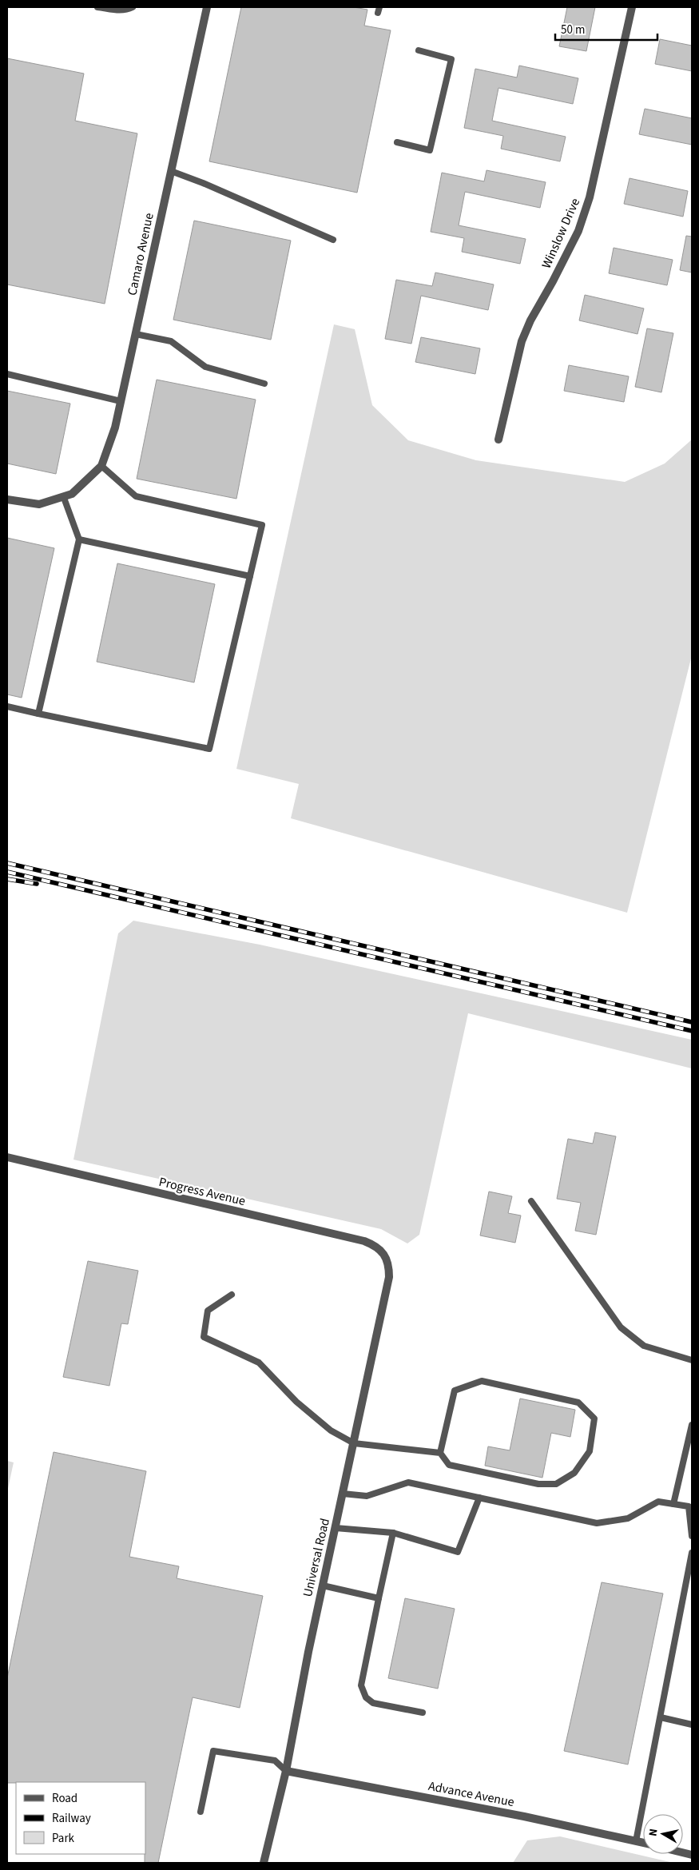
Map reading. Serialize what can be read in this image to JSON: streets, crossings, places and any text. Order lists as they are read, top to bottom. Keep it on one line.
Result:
{"streets":{"street":["Winslow Drive","Camaro Avenue","Progress Avenue","Universal Road","Advance Avenue"]},"crossings":[["Progress Avenue","Universal Road"],["Universal Road","Advance Avenue"]],"legend":["Road","Railway","Park"],"scale_bar":"50 m","north":"left"}
